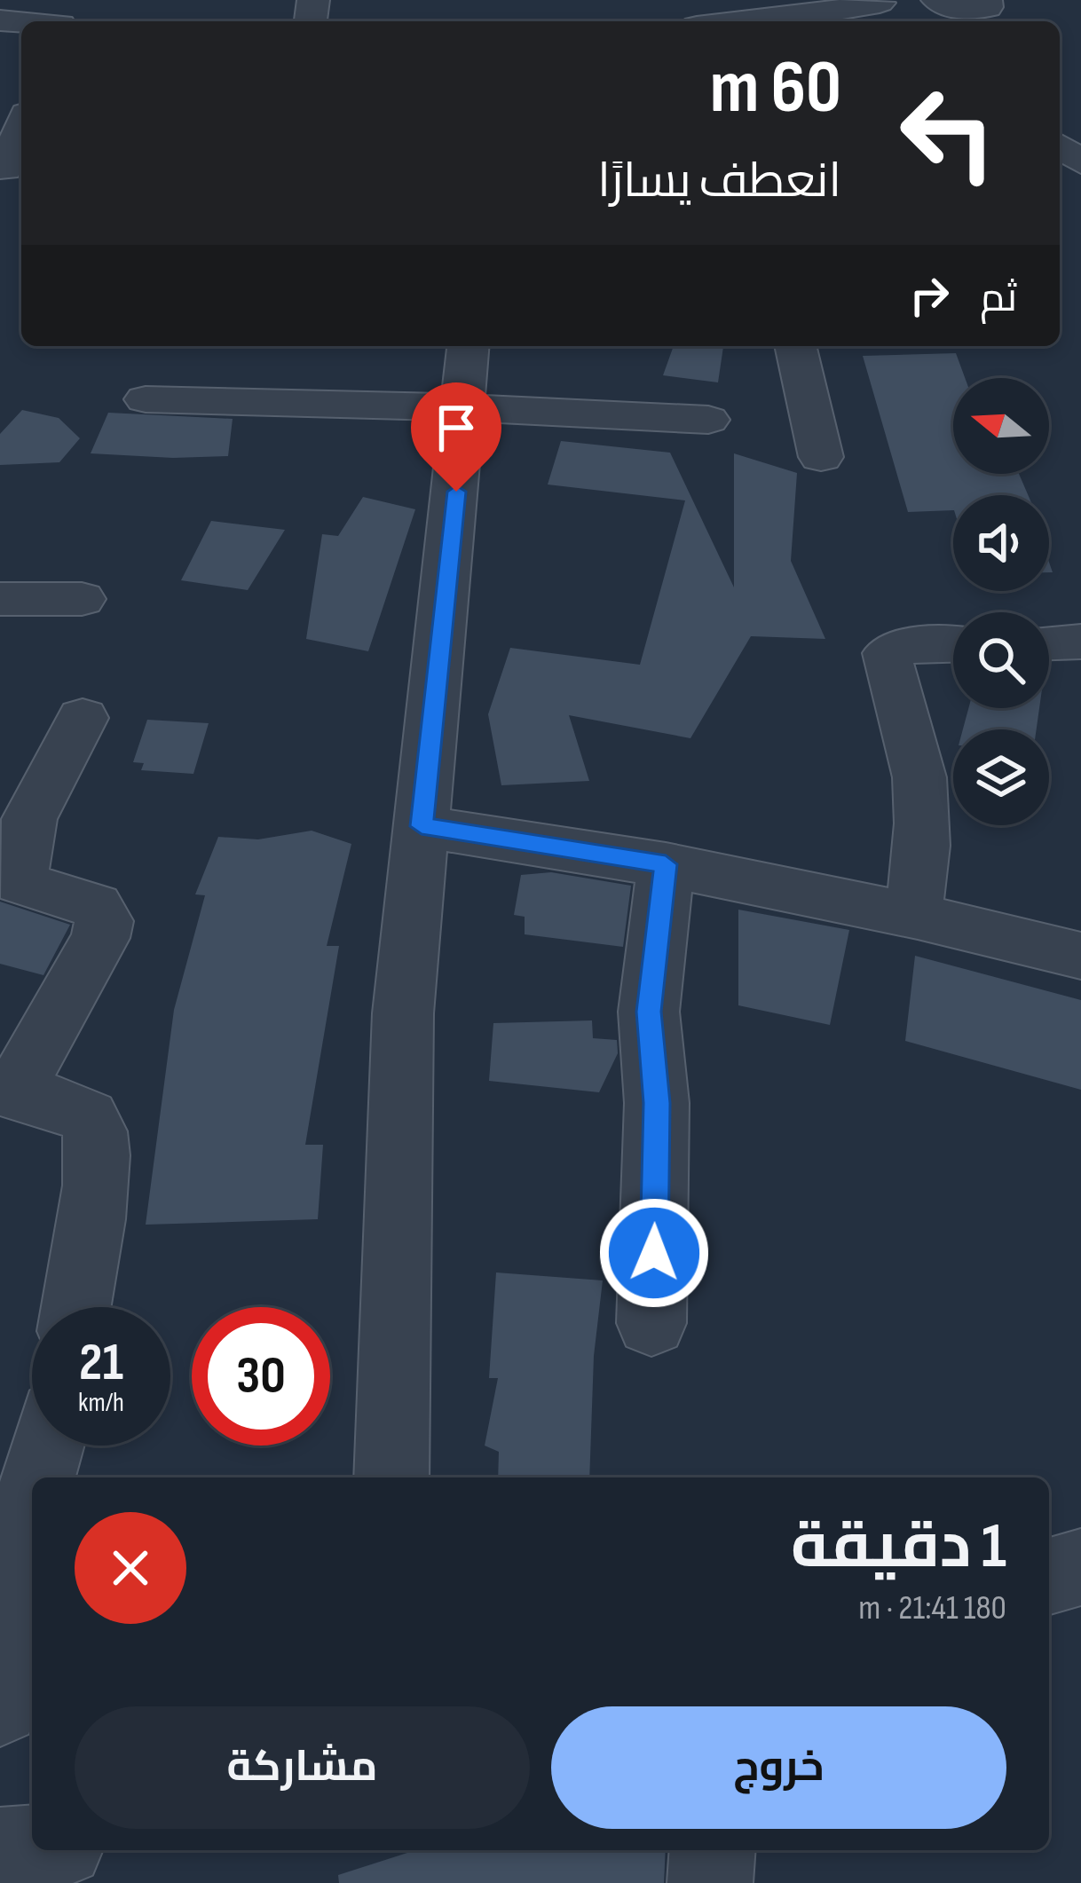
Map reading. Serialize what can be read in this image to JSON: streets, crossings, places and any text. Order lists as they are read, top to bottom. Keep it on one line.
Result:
{"north":"left","page":{"turn":["60 m","انعطف يسارًا"],"then":"ثم","speed":"21 km/h","limit":"30","heading":["1 دقيقة","180 m · 21:41"],"buttons":["خروج","مشاركة"]}}
